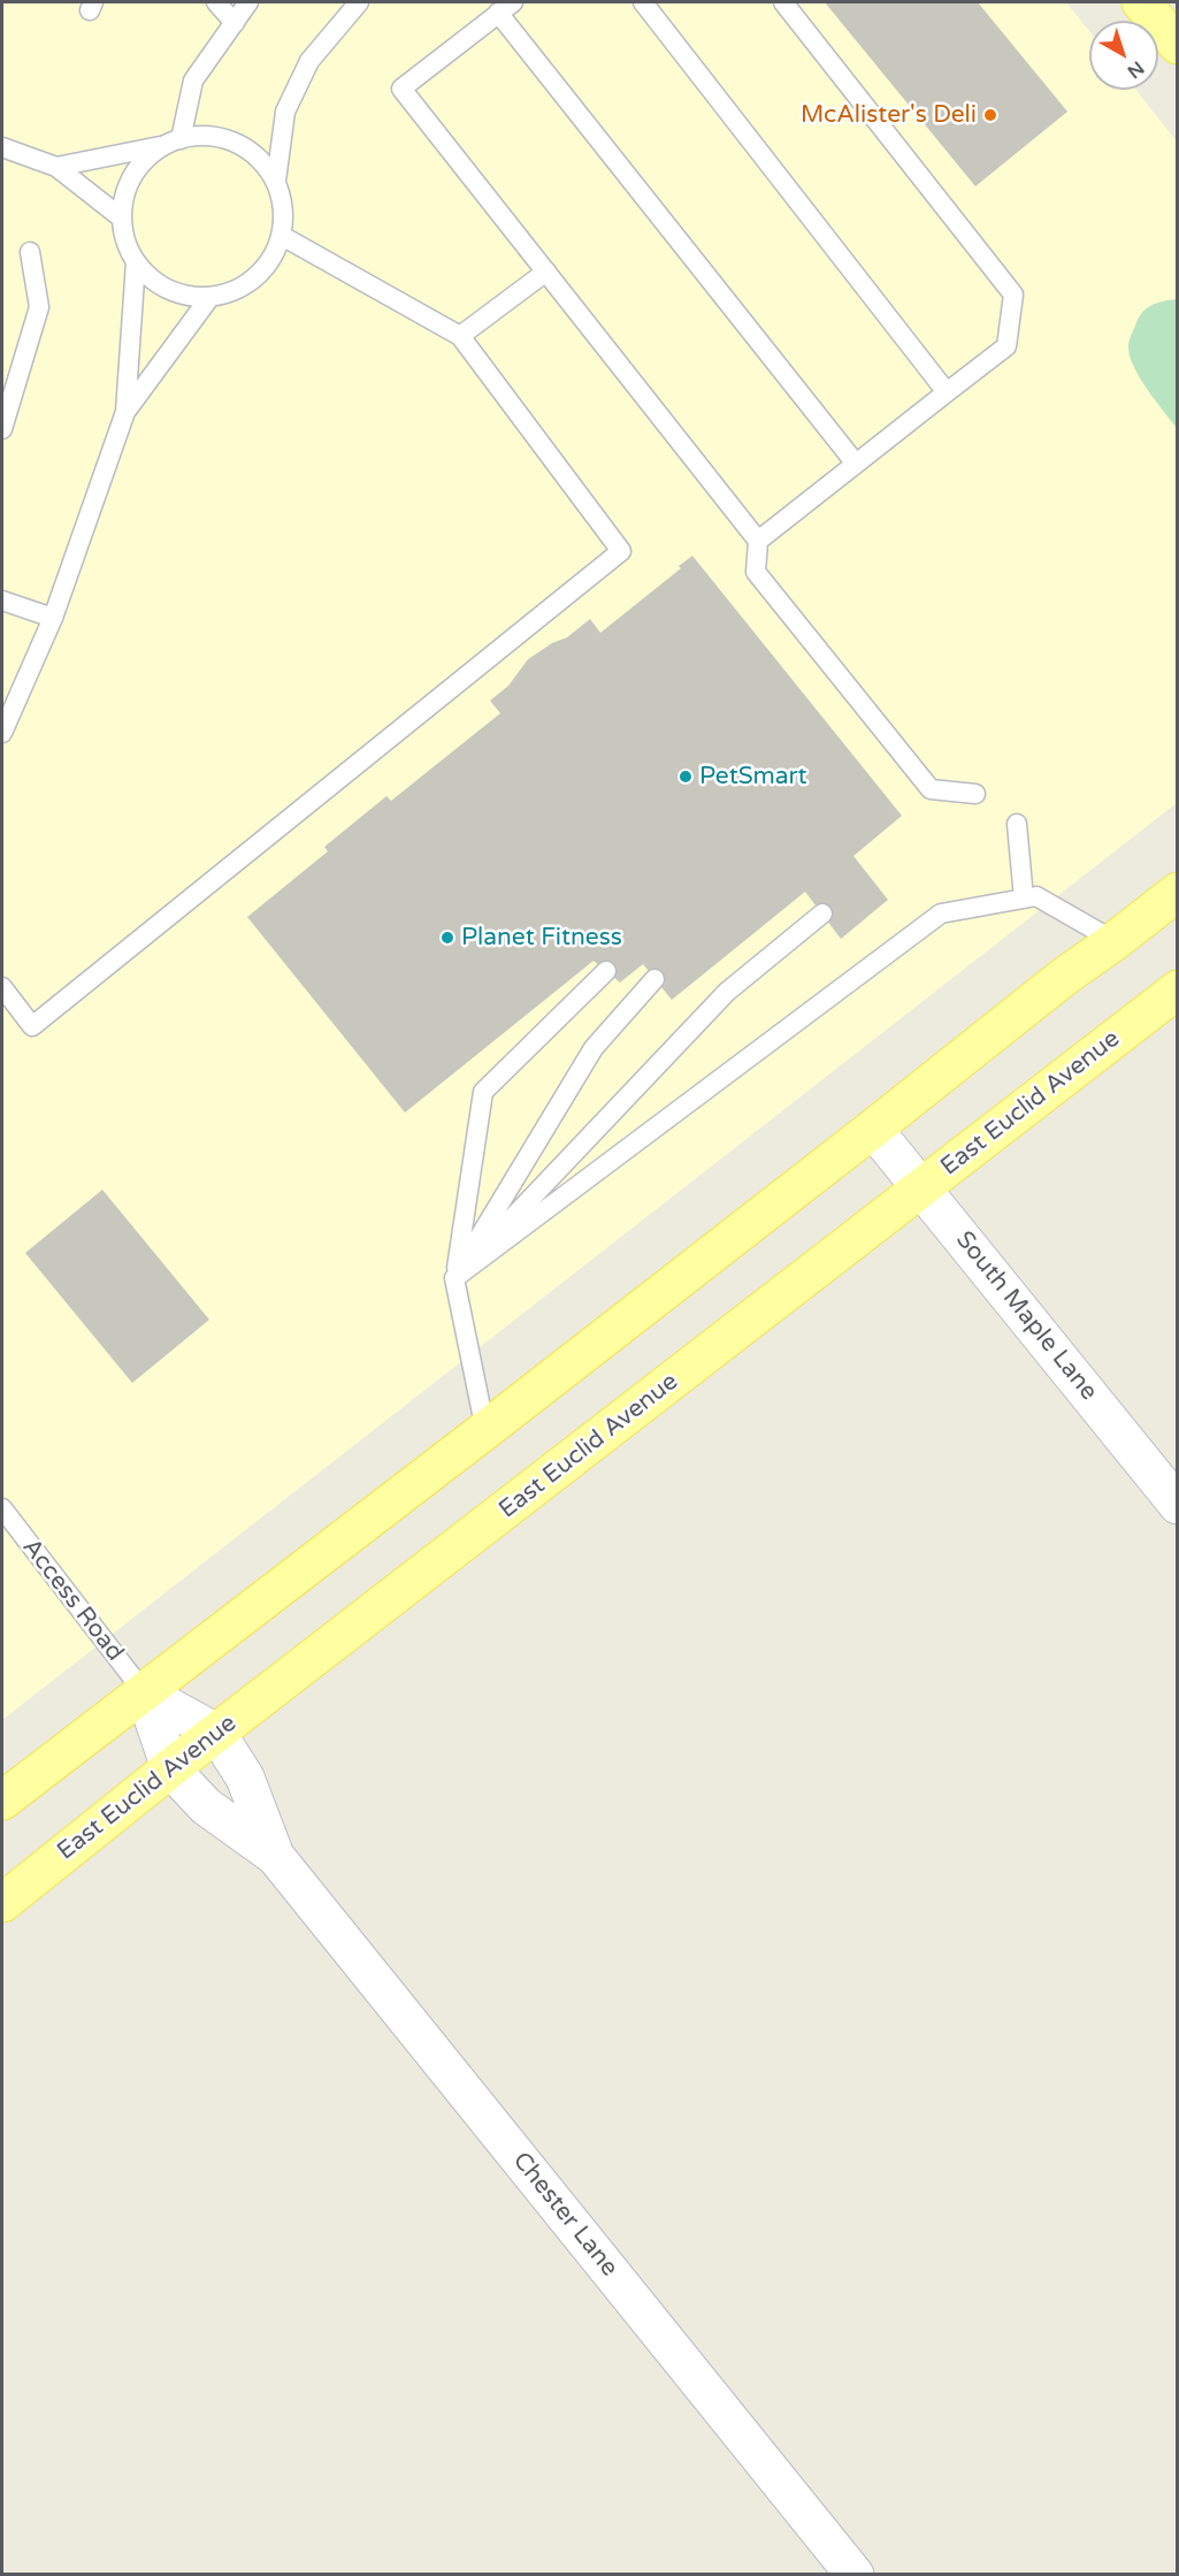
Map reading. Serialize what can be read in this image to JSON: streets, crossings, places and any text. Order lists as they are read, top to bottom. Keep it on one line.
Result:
{"streets":{"main road":["East Euclid Avenue"],"street":["South Maple Lane","Chester Lane"],"lane":["Access Road"]},"crossings":[["East Euclid Avenue","South Maple Lane"],["East Euclid Avenue","Chester Lane"],["Access Road","Chester Lane"]],"places":["McAlister's Deli","PetSmart","Planet Fitness"],"north":"bottom right"}
